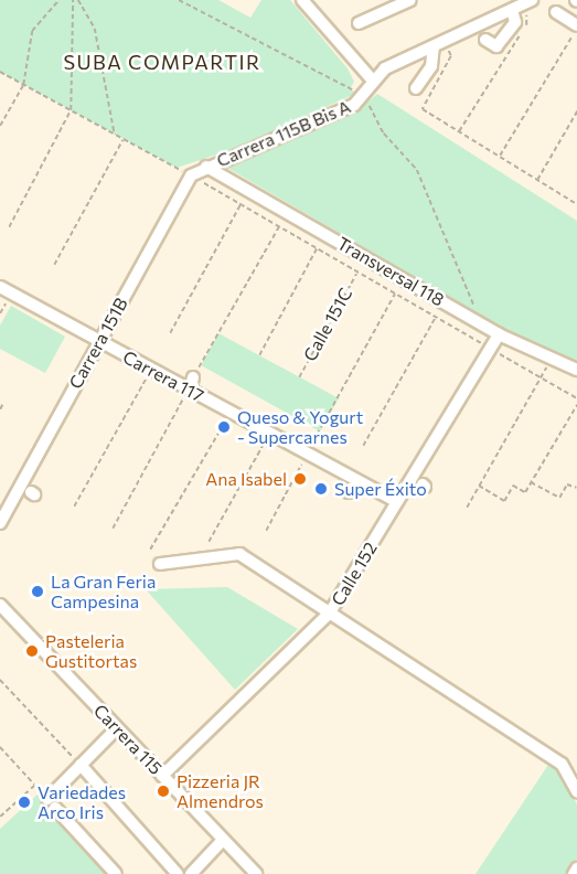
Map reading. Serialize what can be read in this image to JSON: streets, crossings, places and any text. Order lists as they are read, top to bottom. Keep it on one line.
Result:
{"streets":{"street":["Carrera 115B Bis A","Transversal 118","Carrera 151B","Carrera 117","Calle 152","Carrera 115"],"path":["Calle 151C"]},"crossings":[["Carrera 115B Bis A","Transversal 118"],["Carrera 115B Bis A","Carrera 151B"],["Transversal 118","Carrera 151B"],["Transversal 118","Calle 152"],["Carrera 151B","Carrera 117"],["Carrera 117","Calle 152"],["Calle 152","Carrera 115"]],"districts":["SUBA COMPARTIR"],"places":["Queso & Yogurt - Supercarnes","Ana Isabel","Super Éxito","La Gran Feria Campesina","Pasteleria Gustitortas","Pizzeria JR Almendros","Variedades Arco Iris"]}
